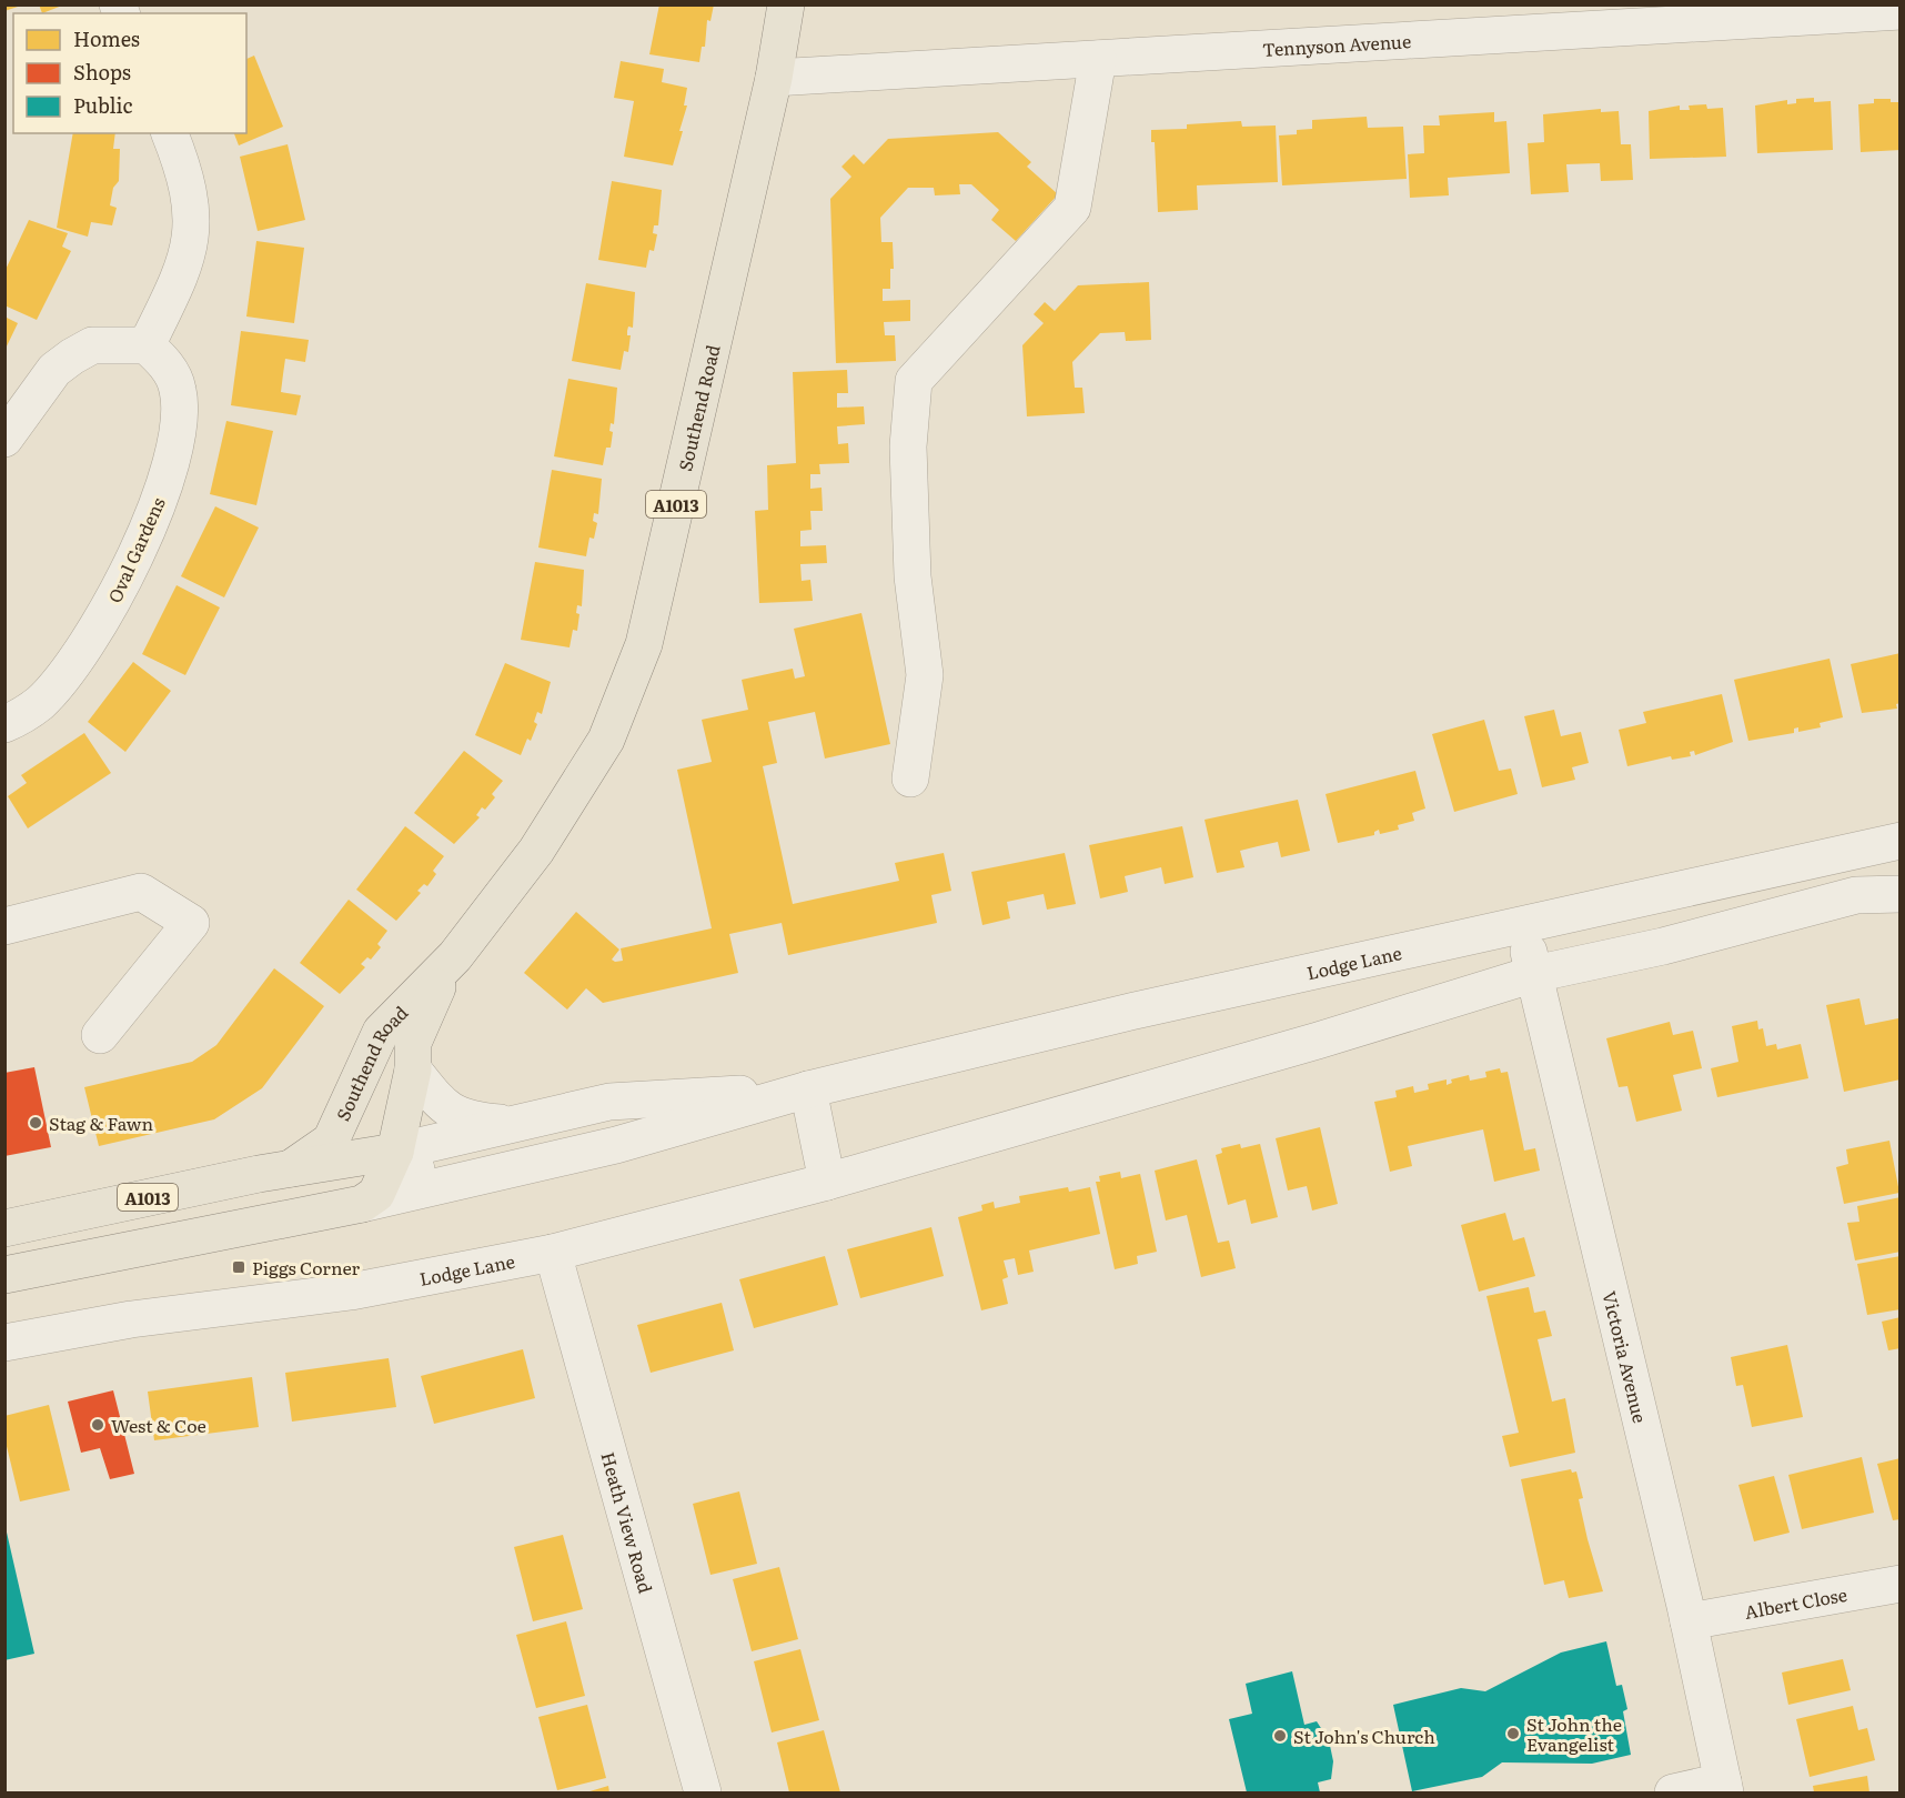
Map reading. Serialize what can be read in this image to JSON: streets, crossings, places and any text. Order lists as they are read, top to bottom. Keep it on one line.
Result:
{"streets":{"main road":["Southend Road","A1013","Lodge Lane"],"street":["Tennyson Avenue","Oval Gardens","Victoria Avenue","Heath View Road","Albert Close"]},"crossings":[["Tennyson Avenue","Southend Road"],["Southend Road","Lodge Lane"],["Lodge Lane","Victoria Avenue"],["Lodge Lane","Heath View Road"],["Victoria Avenue","Albert Close"]],"places":{"other":["Stag & Fawn","West & Coe","St John the Evangelist","St John's Church"],"transit":["Piggs Corner"]},"legend":["Homes","Shops","Public"]}
